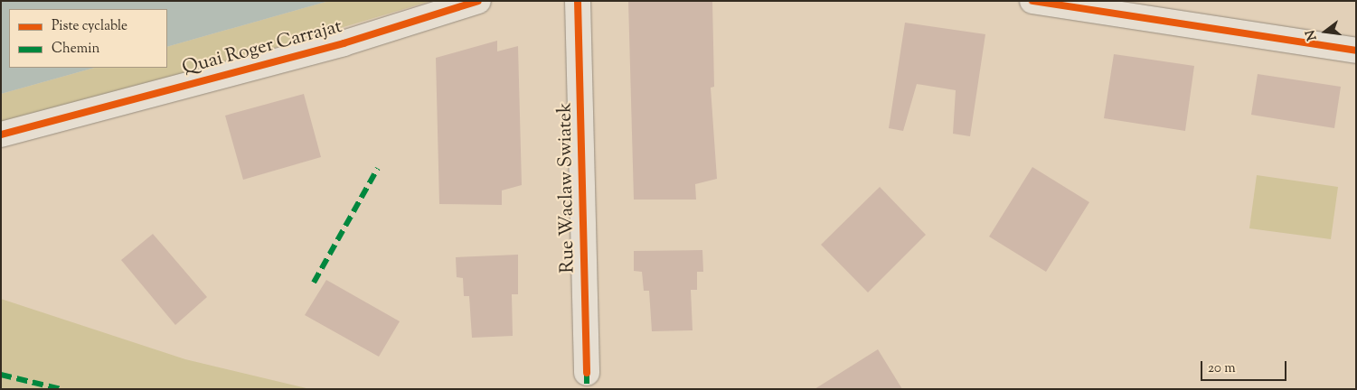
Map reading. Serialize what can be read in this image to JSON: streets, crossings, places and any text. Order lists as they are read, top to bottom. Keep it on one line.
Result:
{"streets":{"street":["Quai Roger Carrajat","Rue Waclaw Swiatek"]},"legend":["Piste cyclable","Chemin"],"scale_bar":"20 m","north":"left"}
